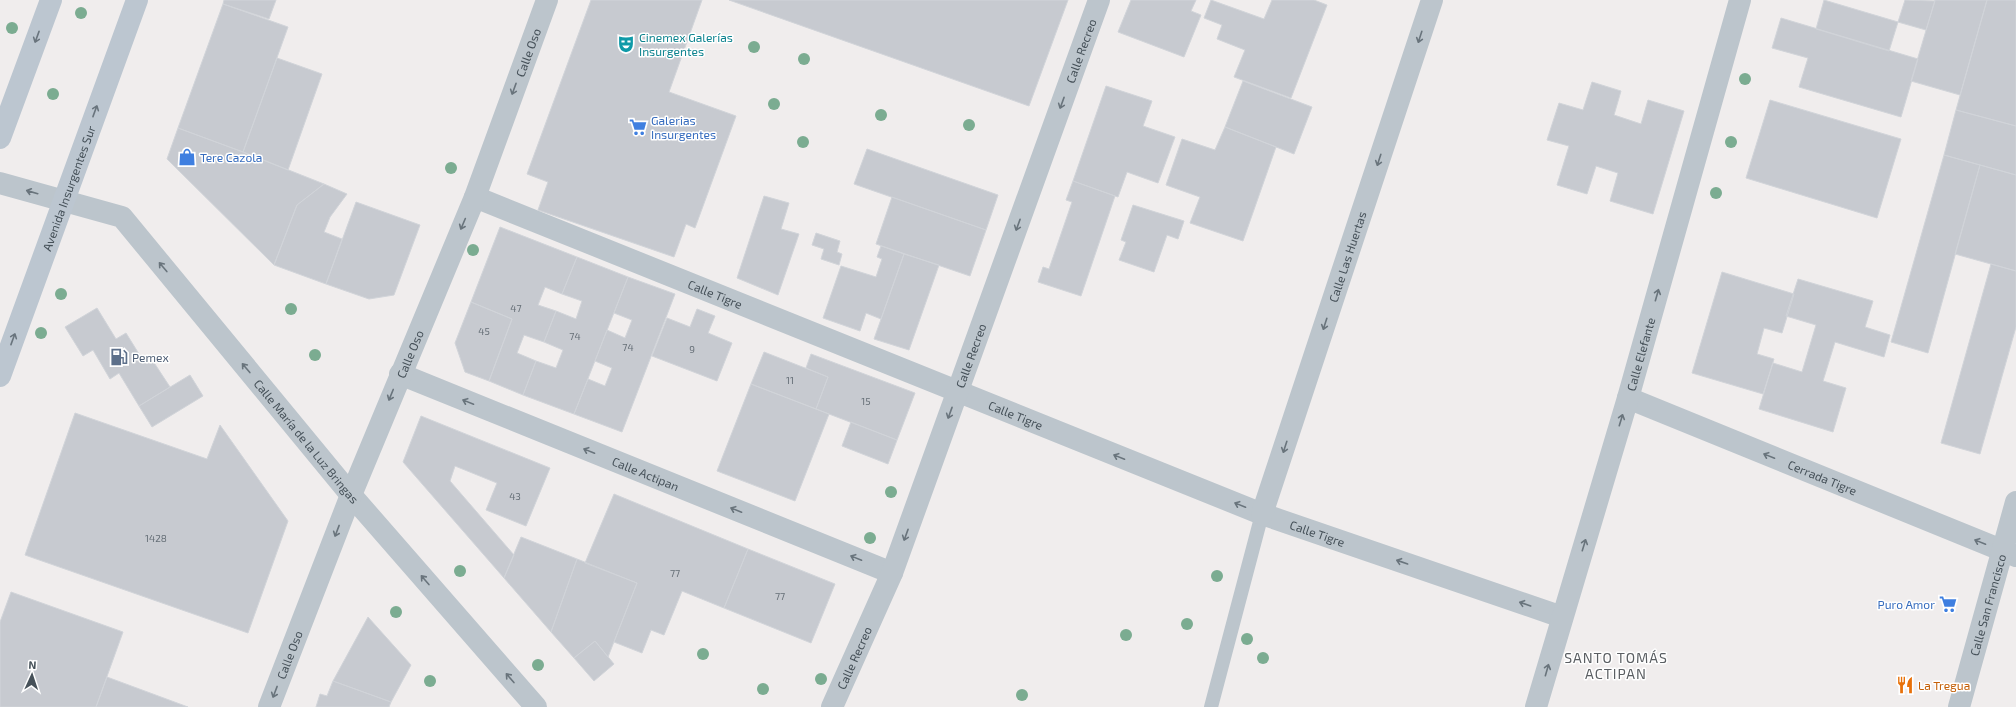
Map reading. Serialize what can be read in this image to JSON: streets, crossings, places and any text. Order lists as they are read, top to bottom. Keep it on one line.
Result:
{"streets":{"main road":["Avenida Insurgentes Sur"],"street":["Calle Recreo","Calle Oso","Calle Las Huertas","Calle Tigre","Calle Elefante","Calle María de la Luz Bringas","Calle Actipan","Cerrada Tigre","Calle San Francisco"]},"crossings":[["Calle Recreo","Calle Tigre"],["Calle Recreo","Calle Actipan"],["Calle Oso","Calle Tigre"],["Calle Oso","Calle María de la Luz Bringas"],["Calle Oso","Calle Actipan"],["Avenida Insurgentes Sur","Calle María de la Luz Bringas"],["Calle Las Huertas","Calle Tigre"],["Calle Tigre","Calle Elefante"],["Calle Elefante","Cerrada Tigre"],["Cerrada Tigre","Calle San Francisco"]],"one_way":["Calle Recreo","Calle Oso","Calle Las Huertas","Calle Tigre","Calle Elefante","Calle María de la Luz Bringas","Calle Actipan","Cerrada Tigre"],"districts":["SANTO TOMÁS ACTIPAN"],"places":{"theatre":["Cinemex Galerías Insurgentes"],"supermarket":["Galerias Insurgentes","Puro Amor"],"shop":["Tere Cazola"],"fuel station":["Pemex"],"restaurant":["La Tregua"]},"house_numbers":["47","45","74","74","9","11","15","43","1428","77","77"],"north":"top"}
